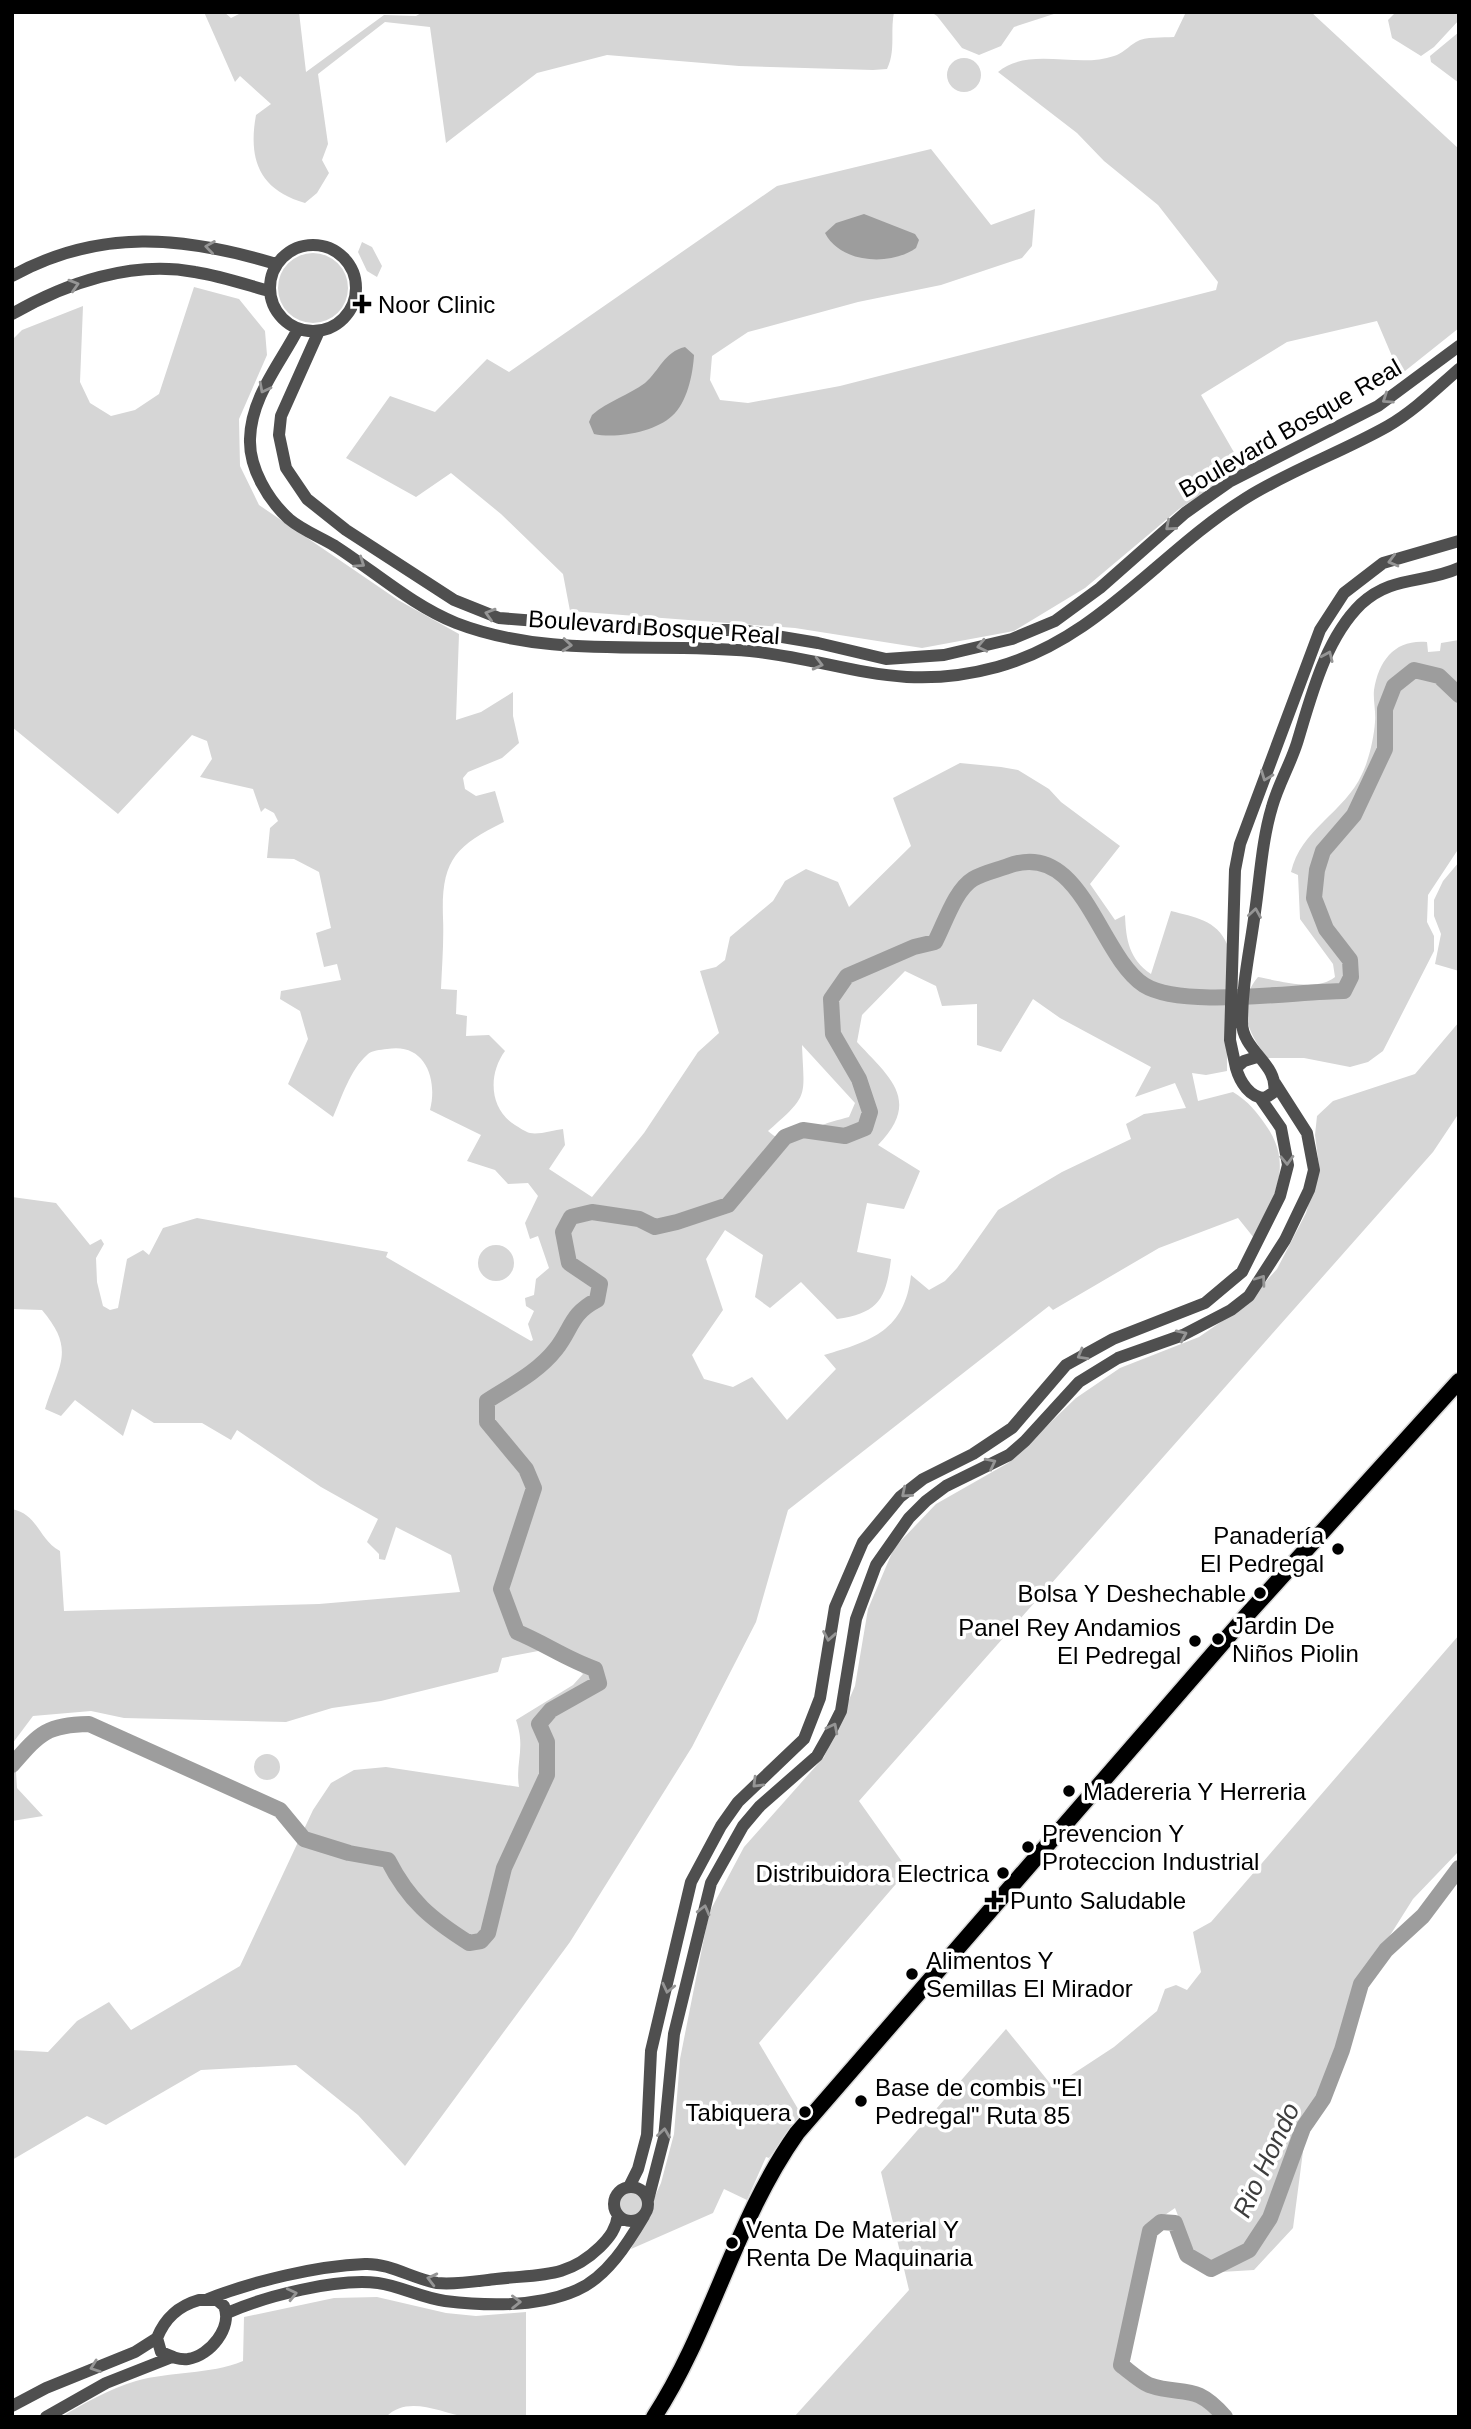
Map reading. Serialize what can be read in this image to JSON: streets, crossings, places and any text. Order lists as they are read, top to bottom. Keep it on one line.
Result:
{"streets":{"street":["Boulevard Bosque Real"]},"water":["Rio Hondo"],"places":{"health":["Noor Clinic","Punto Saludable"],"other":["Panadería El Pedregal","Bolsa Y Deshechable","Jardin De Niños Piolin","Panel Rey Andamios El Pedregal","Madereria Y Herreria","Prevencion Y Proteccion Industrial","Distribuidora Electrica","Alimentos Y Semillas El Mirador","Base de combis \"El Pedregal\" Ruta 85","Tabiquera","Venta De Material Y Renta De Maquinaria"]}}
